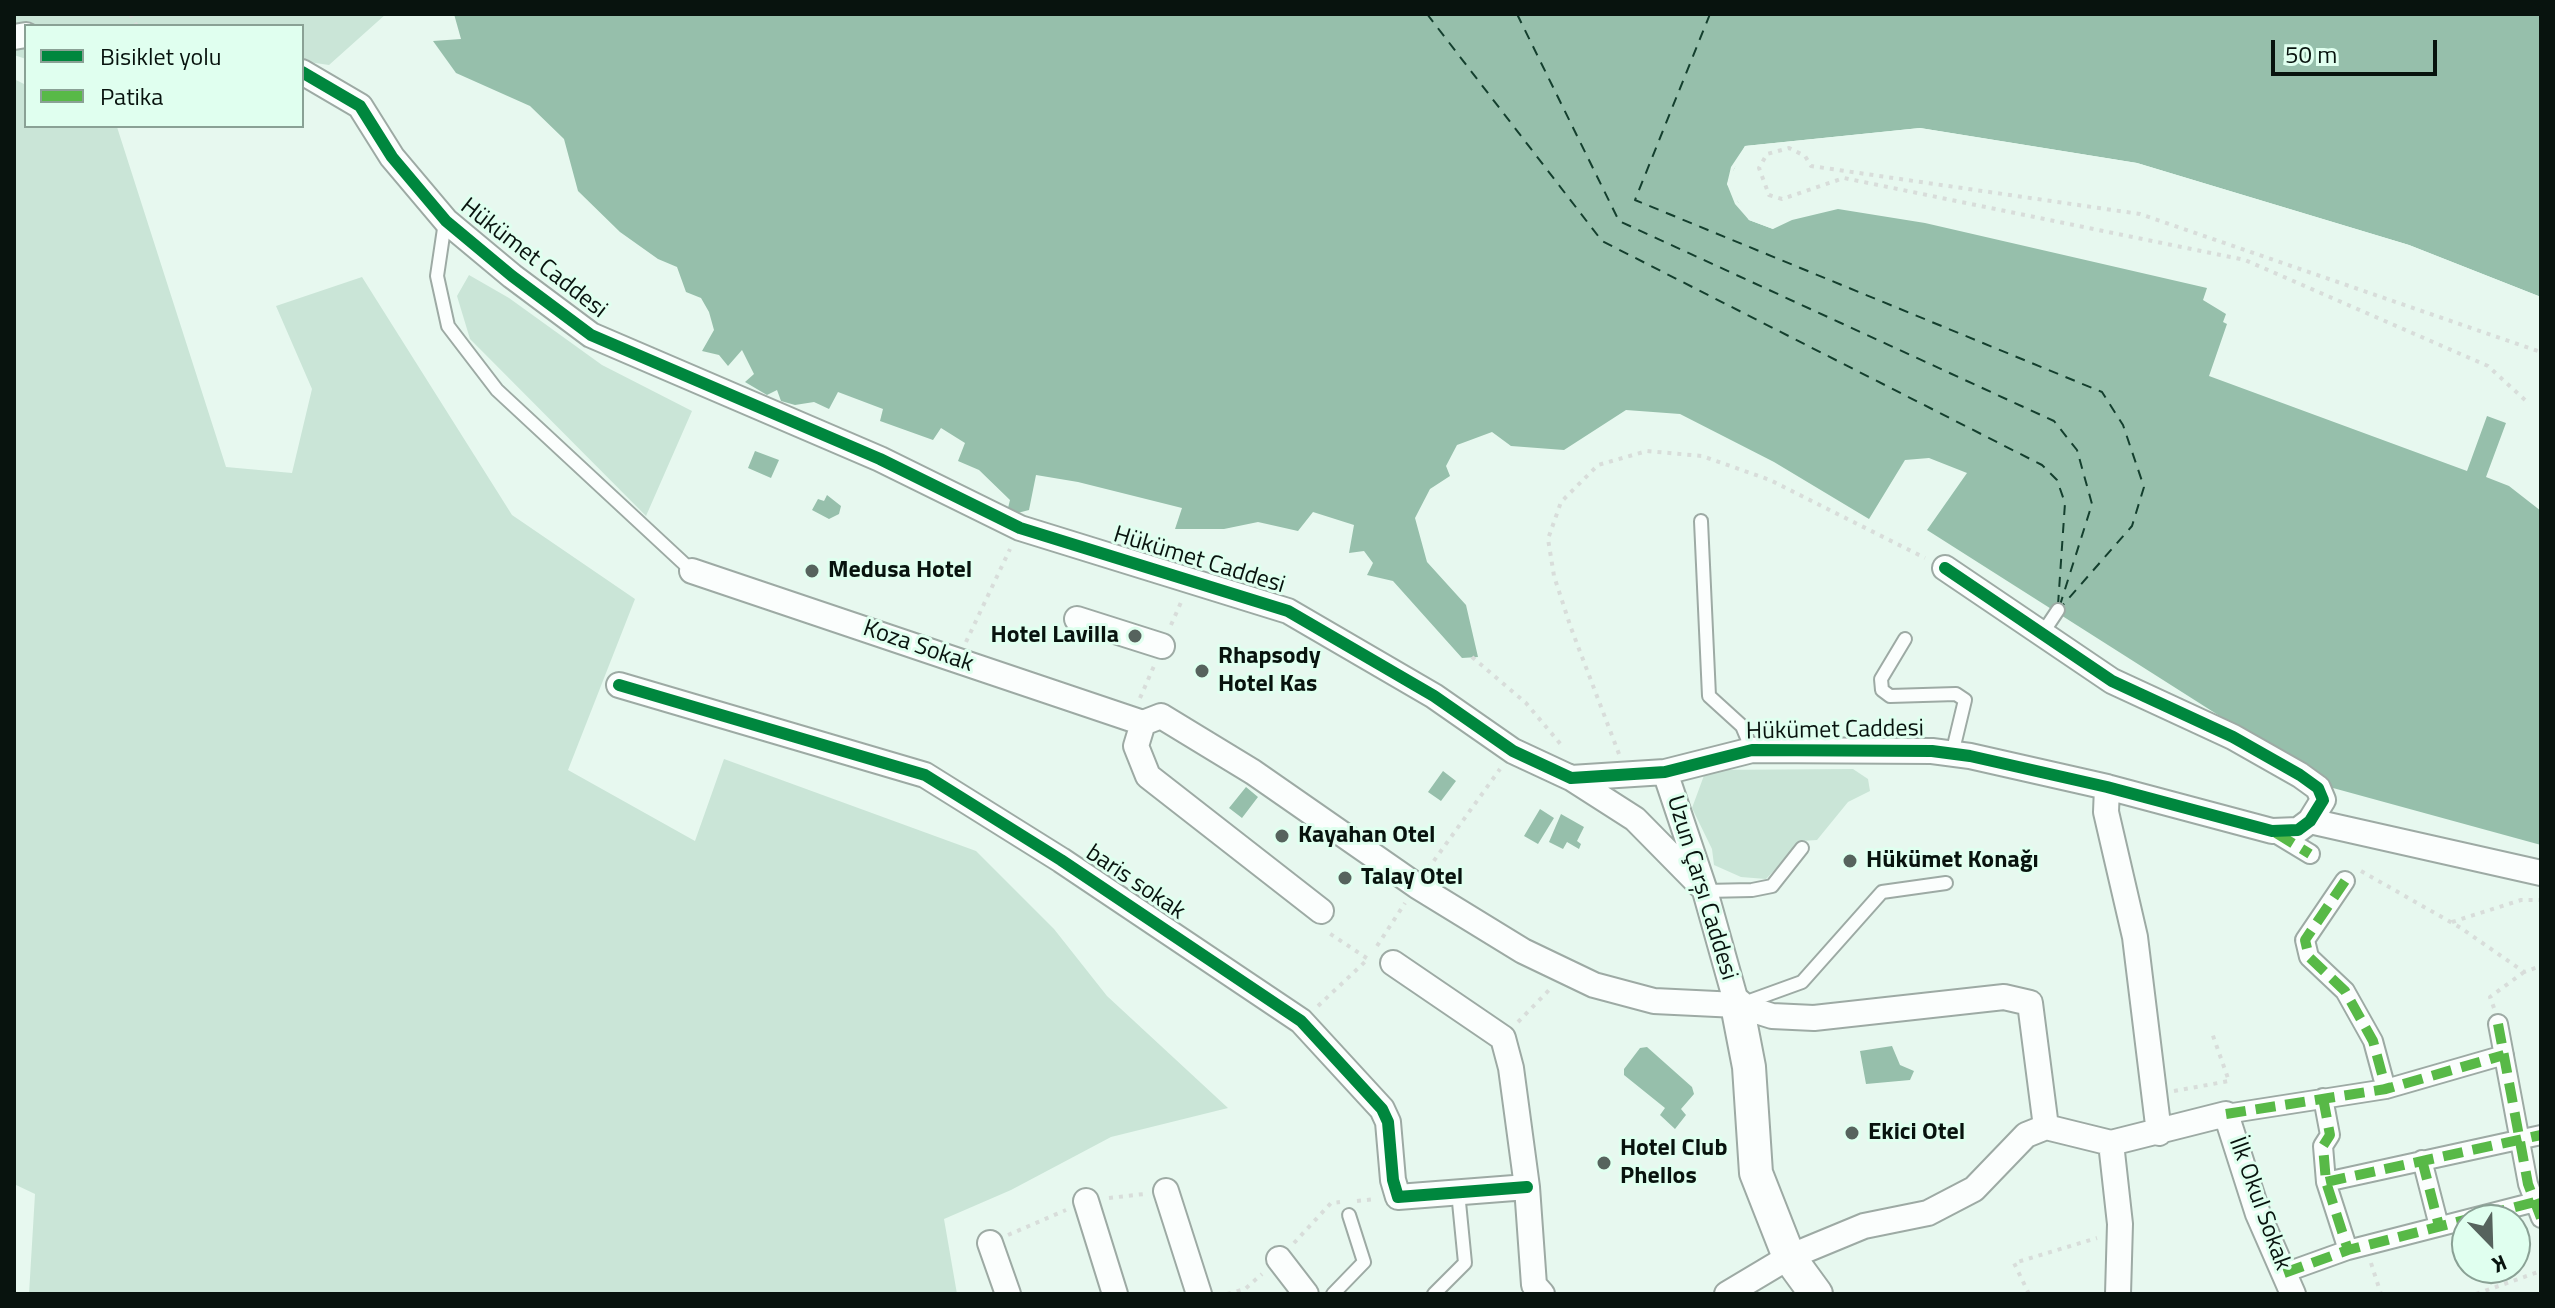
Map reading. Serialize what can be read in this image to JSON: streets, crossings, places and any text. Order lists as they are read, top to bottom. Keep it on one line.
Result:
{"streets":{"street":["Hükümet Caddesi","Koza Sokak","baris sokak","Uzun Çarşı Caddesi","İlk Okul Sokak"]},"crossings":[["Hükümet Caddesi","Uzun Çarşı Caddesi"]],"places":["Medusa Hotel","Hotel Lavilla","Rhapsody Hotel Kas","Kayahan Otel","Hükümet Konağı","Talay Otel","Ekici Otel","Hotel Club Phellos"],"legend":["Bisiklet yolu","Patika"],"scale_bar":"50 m","north":"bottom right"}
